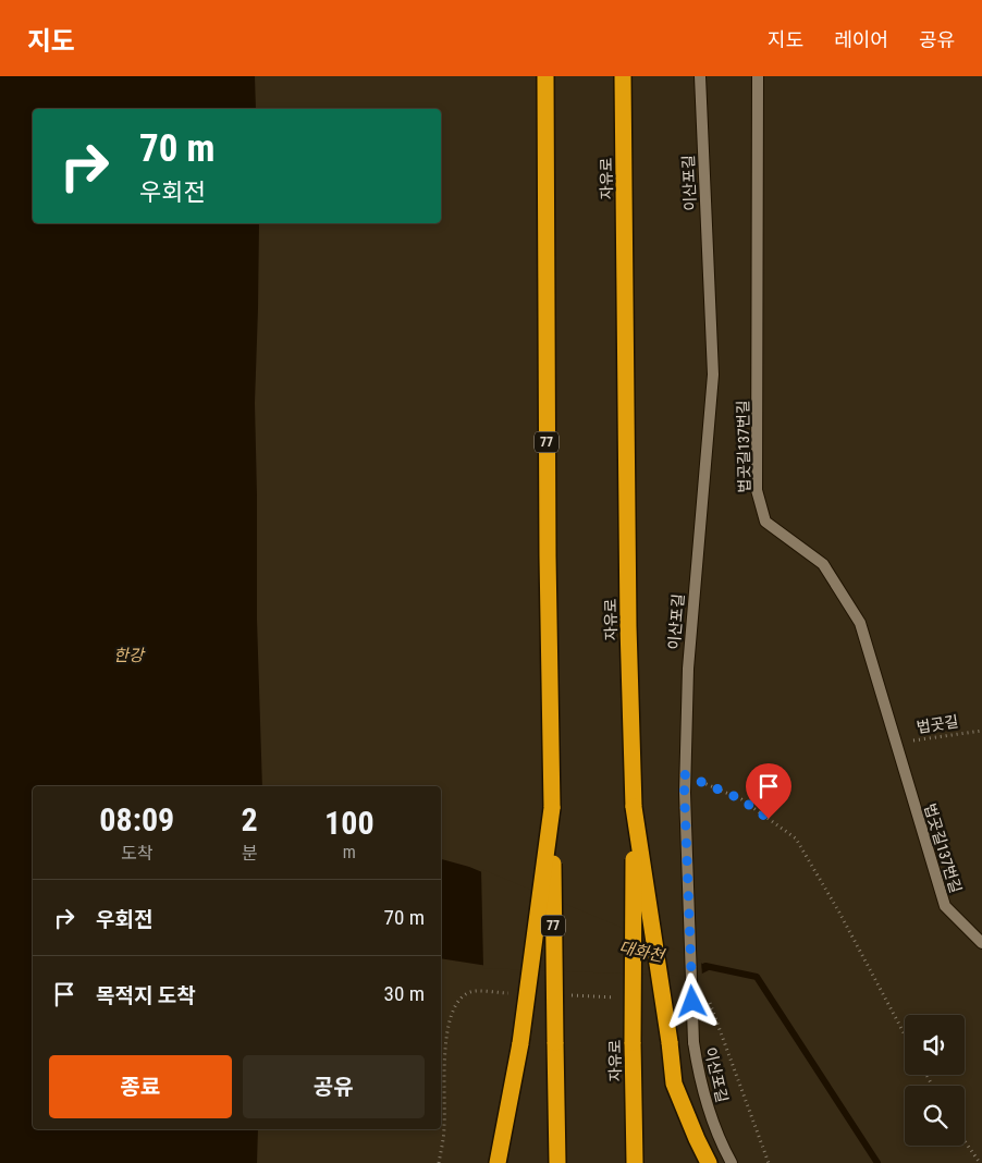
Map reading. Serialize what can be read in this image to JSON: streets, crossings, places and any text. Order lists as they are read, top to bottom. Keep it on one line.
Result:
{"streets":{"highway":["자유로","77"],"street":["이산포길","법곳길137번길"],"path":["법곳길"]},"crossings":[["법곳길137번길","법곳길"]],"water":["한강","대화천"],"page":{"header":"지도","nav":["지도","레이어","공유"],"turn":["70 m","우회전"],"eta":["08:09","도착","2","분","100","m"],"list":[{"name":"우회전","value":"70 m"},{"name":"목적지 도착","value":"30 m"}],"buttons":["종료","공유"]}}
